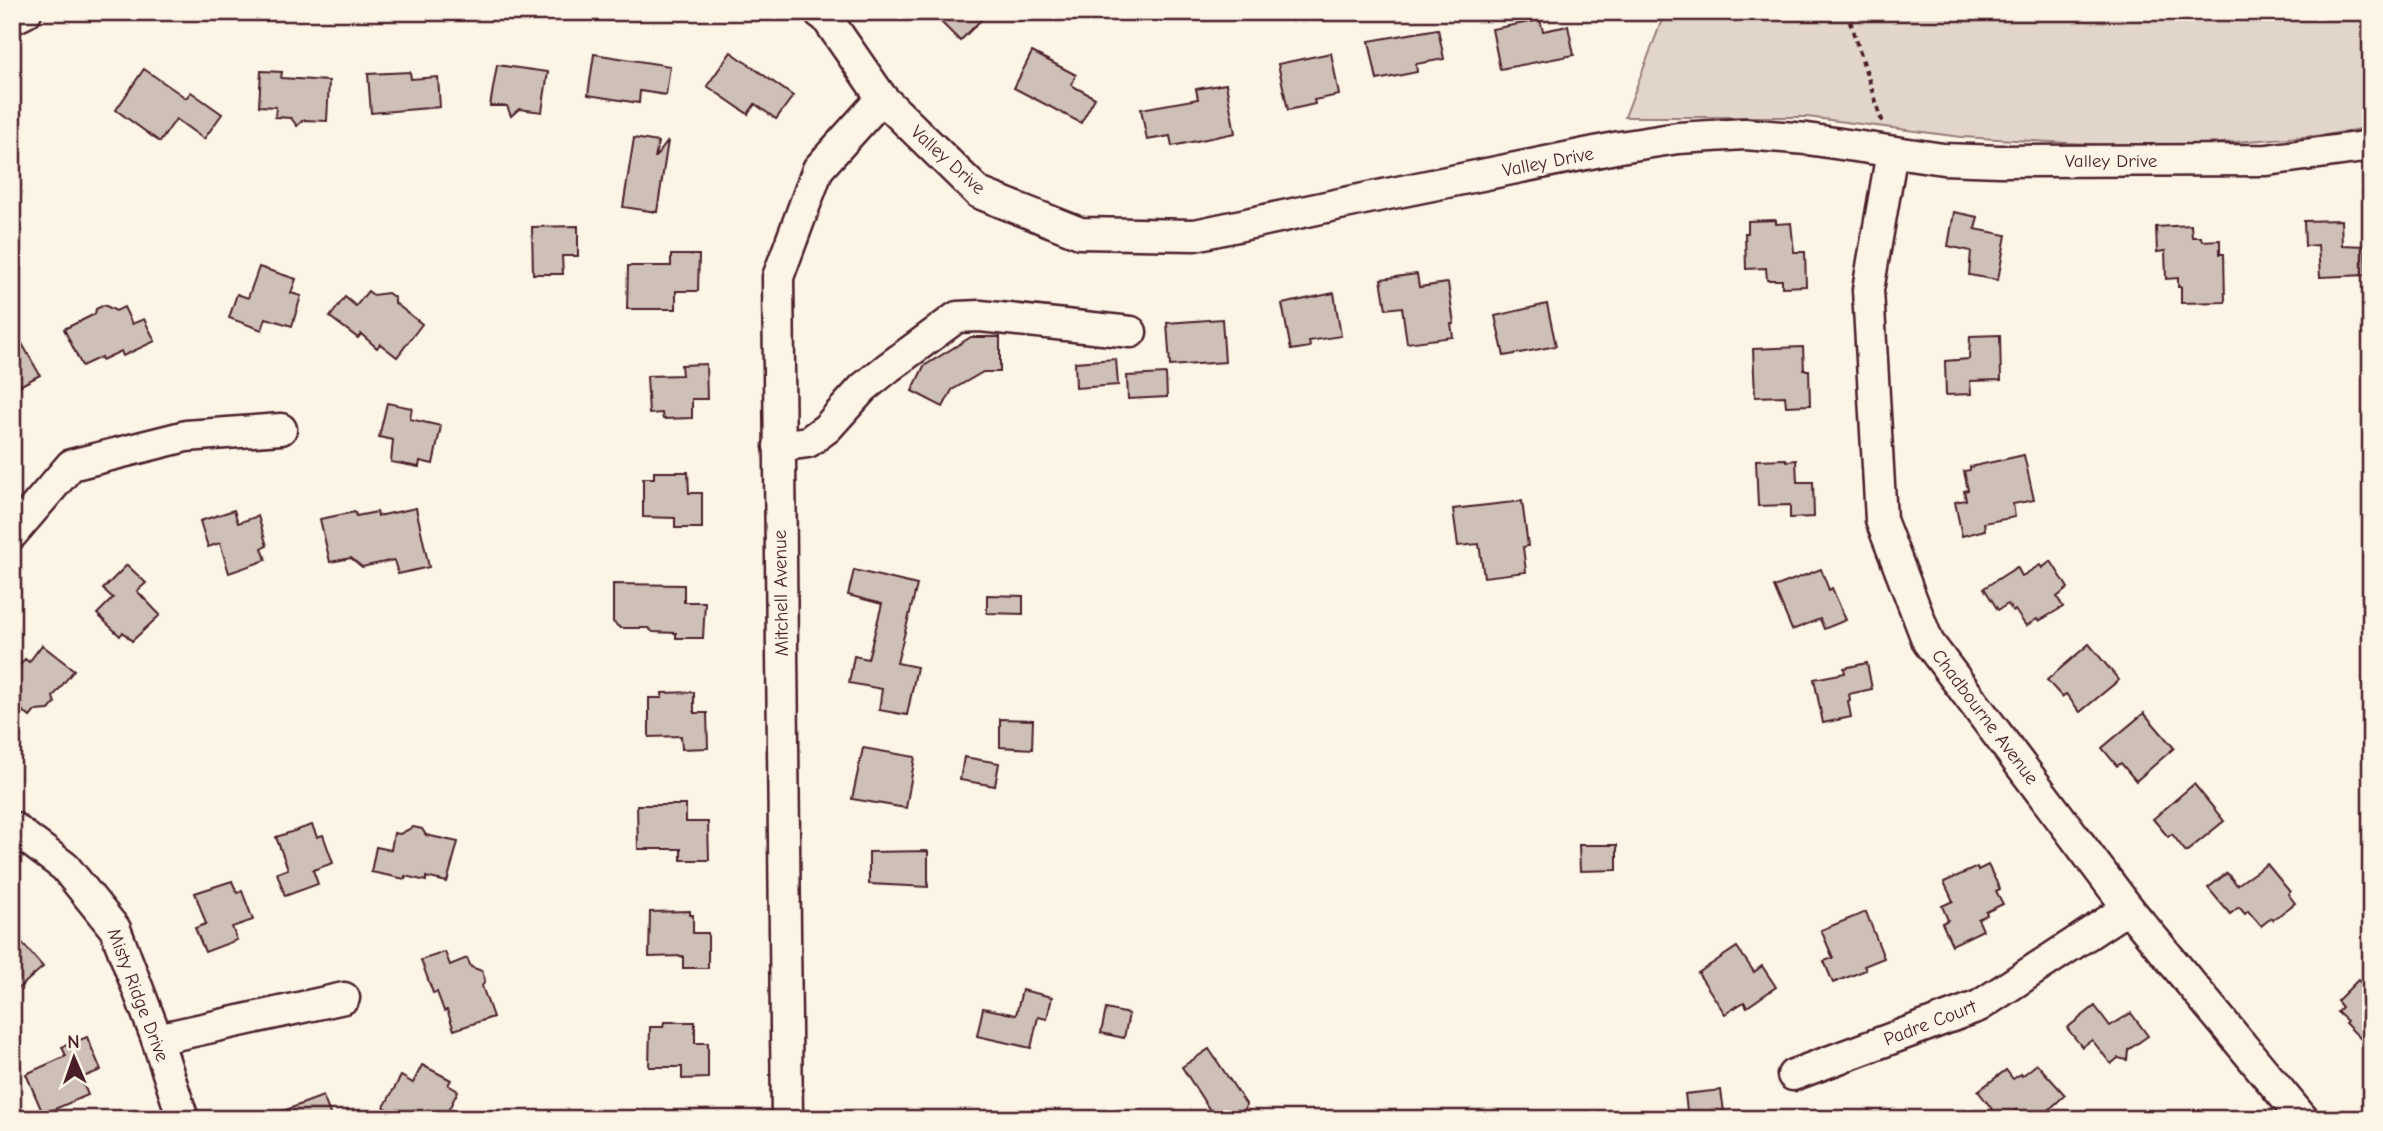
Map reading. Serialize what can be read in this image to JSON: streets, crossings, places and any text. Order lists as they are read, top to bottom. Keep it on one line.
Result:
{"streets":{"street":["Valley Drive","Mitchell Avenue","Chadbourne Avenue","Misty Ridge Drive","Padre Court"]},"crossings":[["Valley Drive","Mitchell Avenue"],["Valley Drive","Chadbourne Avenue"],["Chadbourne Avenue","Padre Court"]],"north":"top"}
